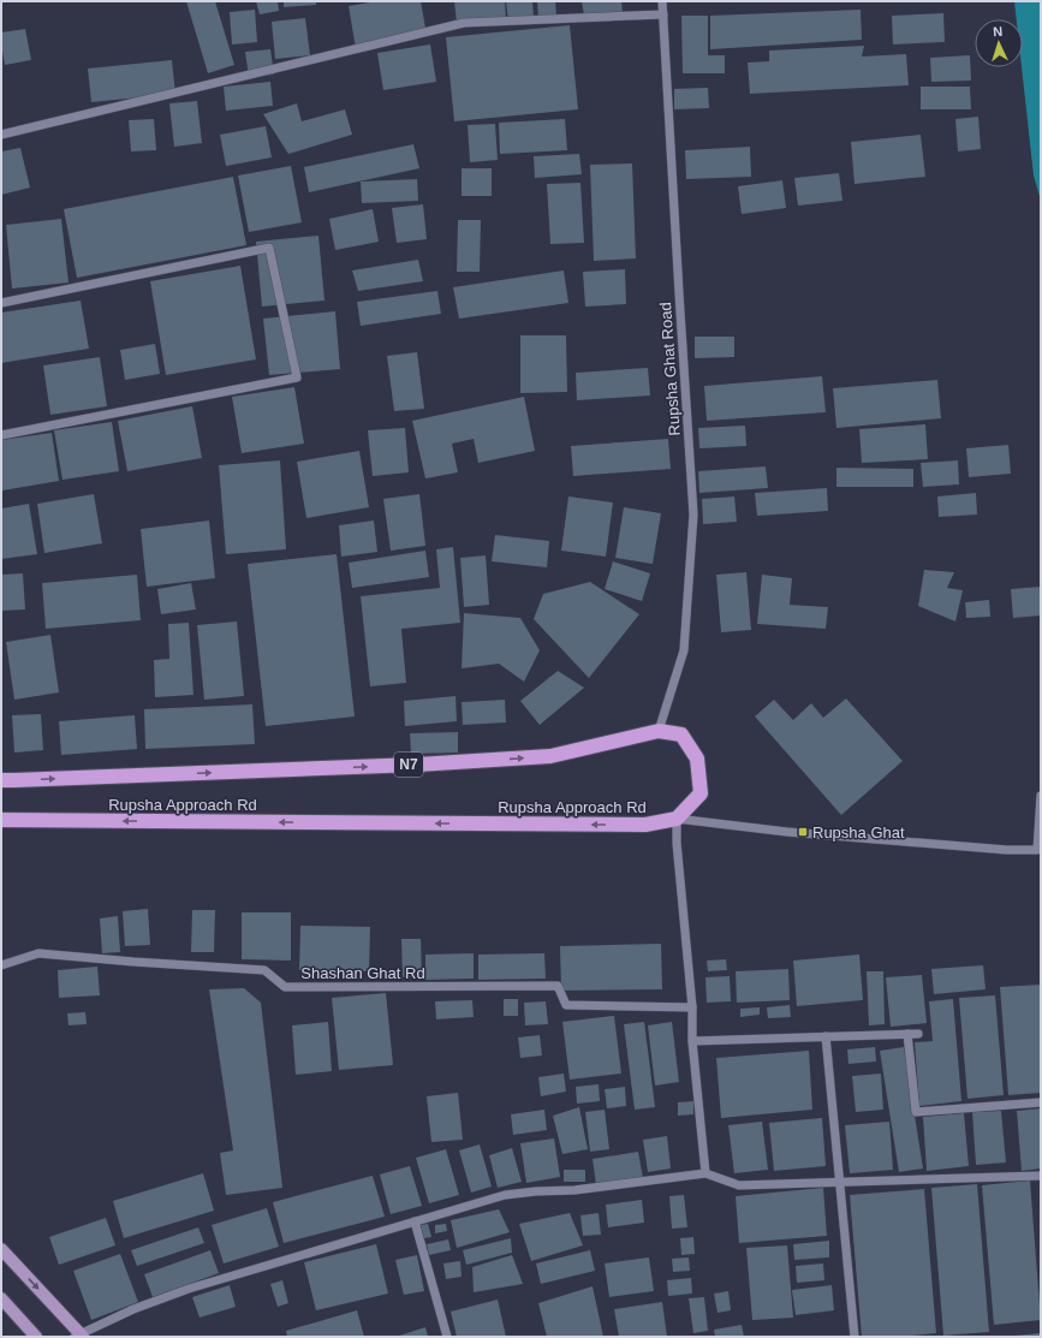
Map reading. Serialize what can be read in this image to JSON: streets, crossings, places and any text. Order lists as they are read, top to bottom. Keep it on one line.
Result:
{"streets":{"highway":["N7","Rupsha Approach Rd"],"street":["Rupsha Ghat Road","Shashan Ghat Rd"]},"crossings":[["Rupsha Ghat Road","Rupsha Approach Rd"]],"places":{"transit":["Rupsha Ghat"]},"north":"top"}
